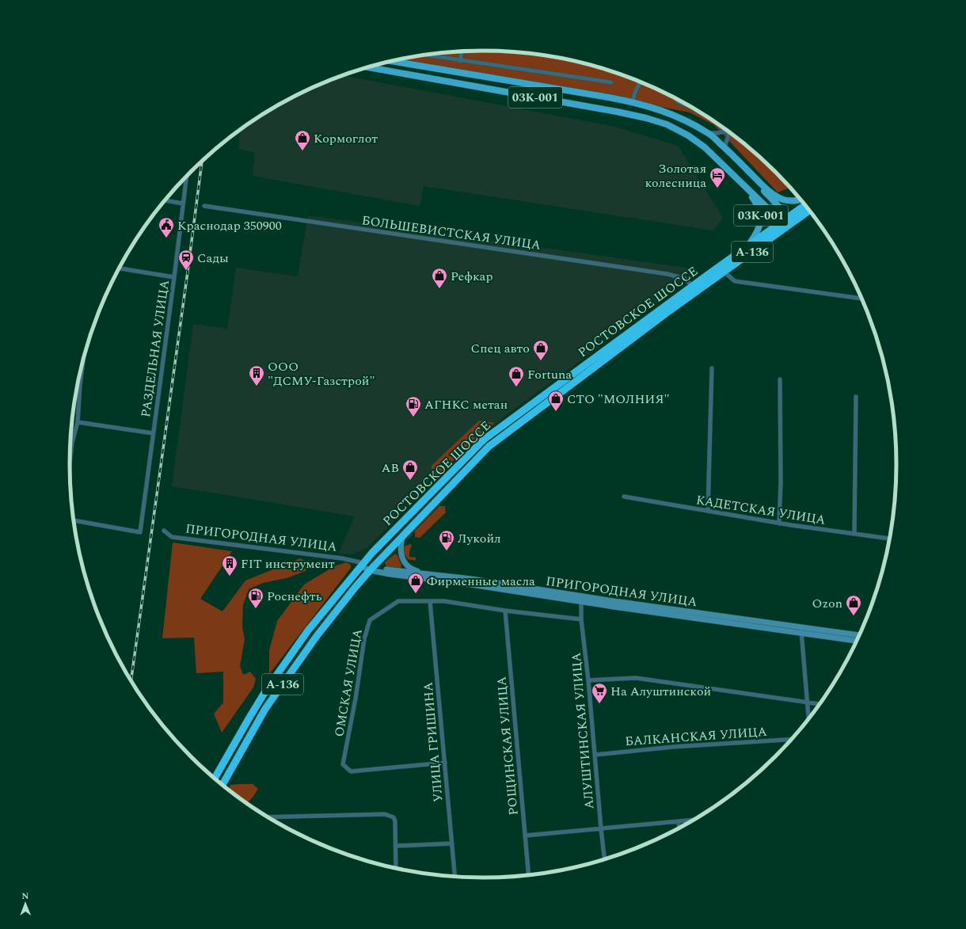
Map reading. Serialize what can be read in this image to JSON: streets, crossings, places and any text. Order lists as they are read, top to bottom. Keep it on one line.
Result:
{"streets":{"highway":["А-136","РОСТОВСКОЕ ШОССЕ"],"main road":["03К-001"],"street":["БОЛЬШЕВИСТСКАЯ УЛИЦА","РАЗДЕЛЬНАЯ УЛИЦА","КАДЕТСКАЯ УЛИЦА","ПРИГОРОДНАЯ УЛИЦА","ОМСКАЯ УЛИЦА","АЛУШТИНСКАЯ УЛИЦА","БАЛКАНСКАЯ УЛИЦА","УЛИЦА ГРИШИНА","РОЩИНСКАЯ УЛИЦА"]},"crossings":[["03К-001","А-136"],["03К-001","РОСТОВСКОЕ ШОССЕ"],["БОЛЬШЕВИСТСКАЯ УЛИЦА","РОСТОВСКОЕ ШОССЕ"],["А-136","РОСТОВСКОЕ ШОССЕ"],["РОСТОВСКОЕ ШОССЕ","ПРИГОРОДНАЯ УЛИЦА"],["ПРИГОРОДНАЯ УЛИЦА","АЛУШТИНСКАЯ УЛИЦА"],["ОМСКАЯ УЛИЦА","УЛИЦА ГРИШИНА"],["АЛУШТИНСКАЯ УЛИЦА","БАЛКАНСКАЯ УЛИЦА"]],"places":{"shop":["Кормоглот","Рефкар","Спец авто","Fortuna","СТО \"МОЛНИЯ\"","АВ","Фирменные масла","Ozon"],"hotel":["Золотая колесница"],"public building":["Краснодар 350900"],"station":["Сады"],"building":["ООО \"ДСМУ-Газстрой\"","FIT инструмент"],"fuel station":["АГНКС метан","Лукойл","Роснефть"],"supermarket":["На Алуштинской"]},"north":"top"}
